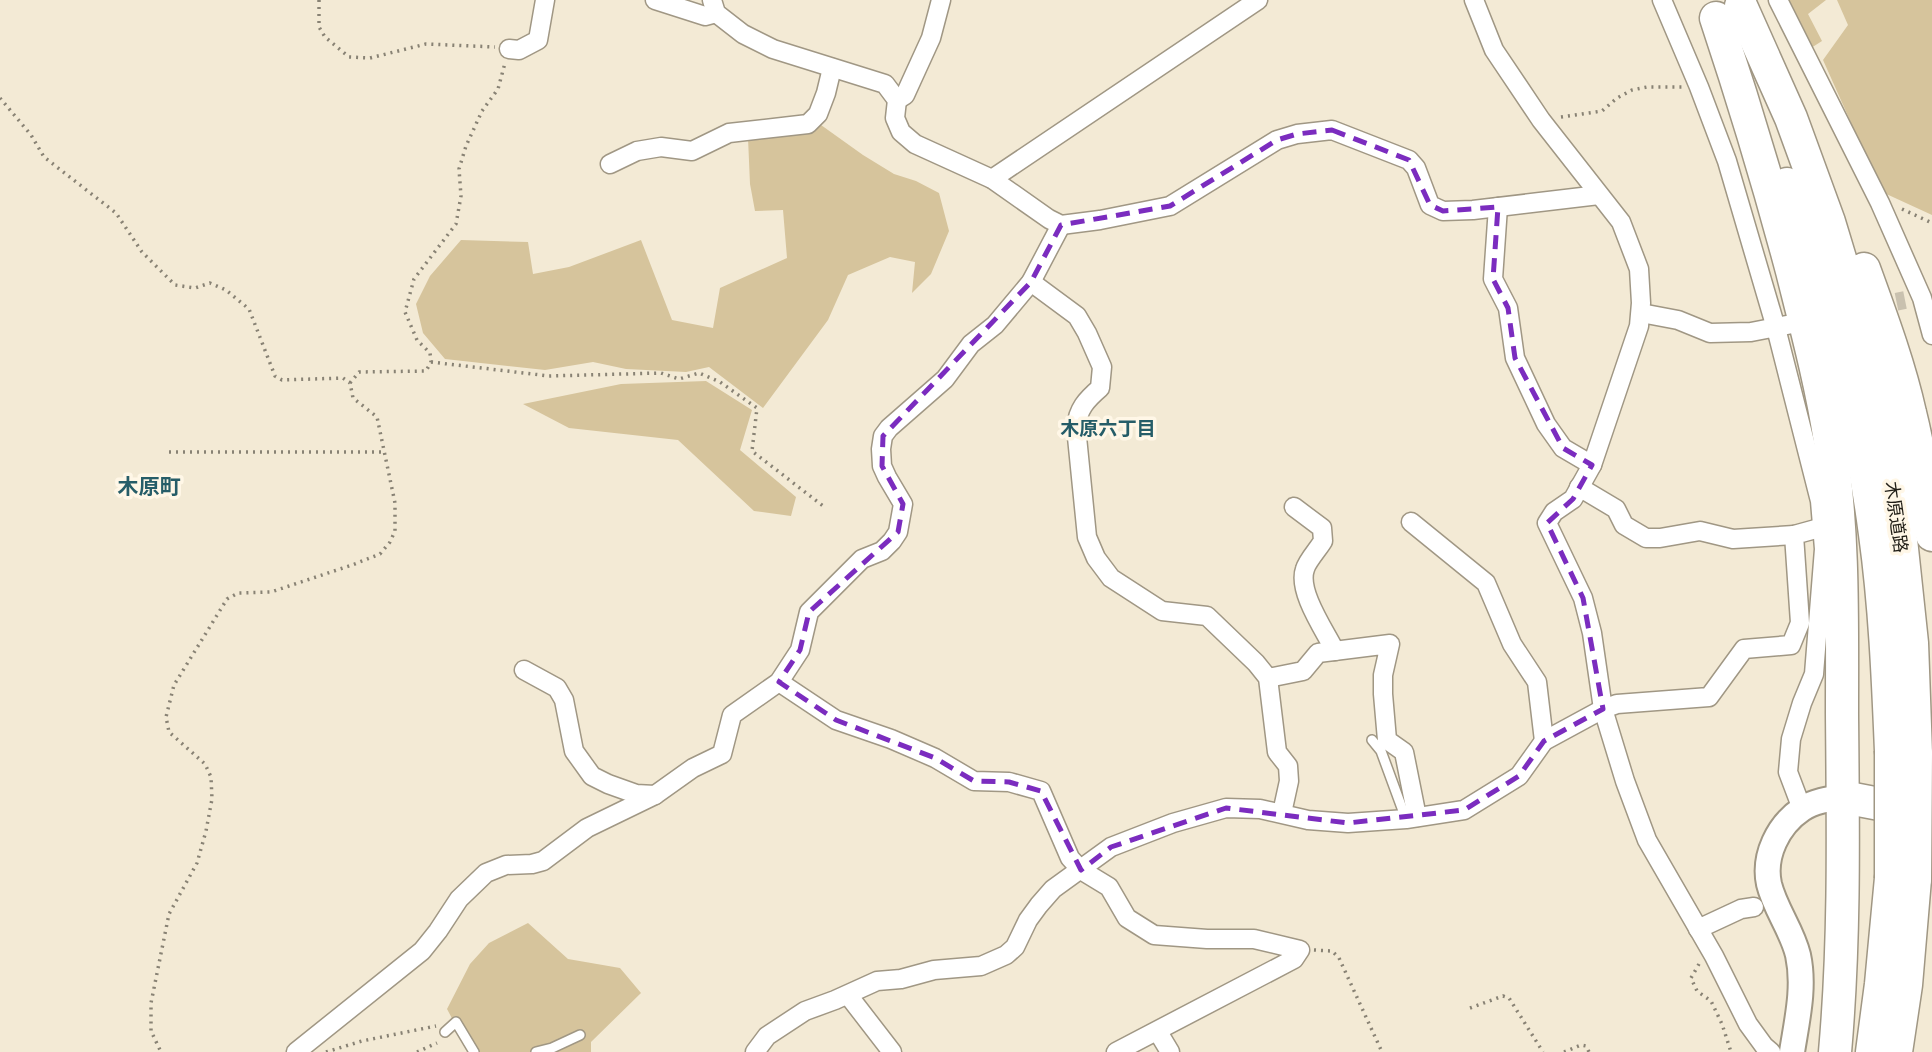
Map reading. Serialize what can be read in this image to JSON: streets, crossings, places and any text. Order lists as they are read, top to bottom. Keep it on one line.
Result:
{"streets":{"highway":["木原道路"]},"districts":["木原六丁目","木原町"]}
